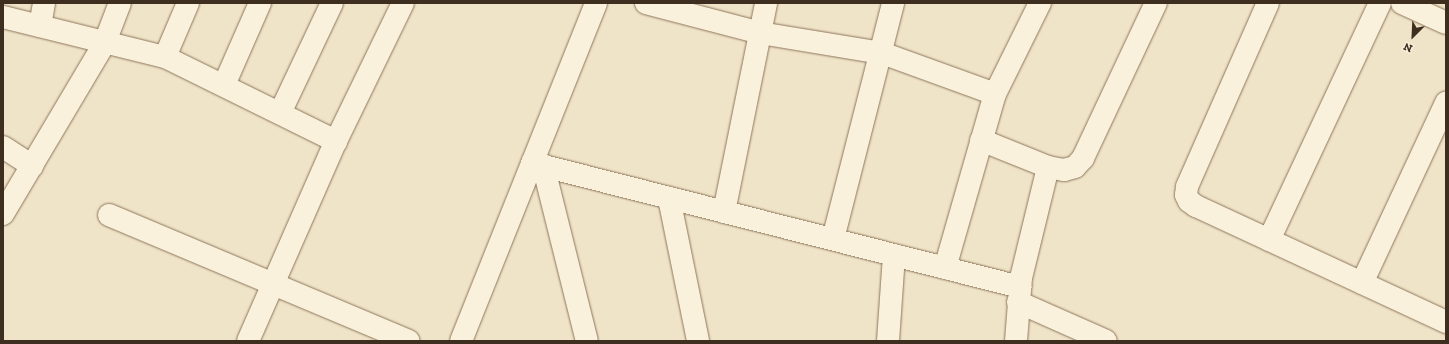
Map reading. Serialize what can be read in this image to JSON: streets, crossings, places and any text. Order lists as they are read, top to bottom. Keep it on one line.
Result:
{"north":"bottom left"}
